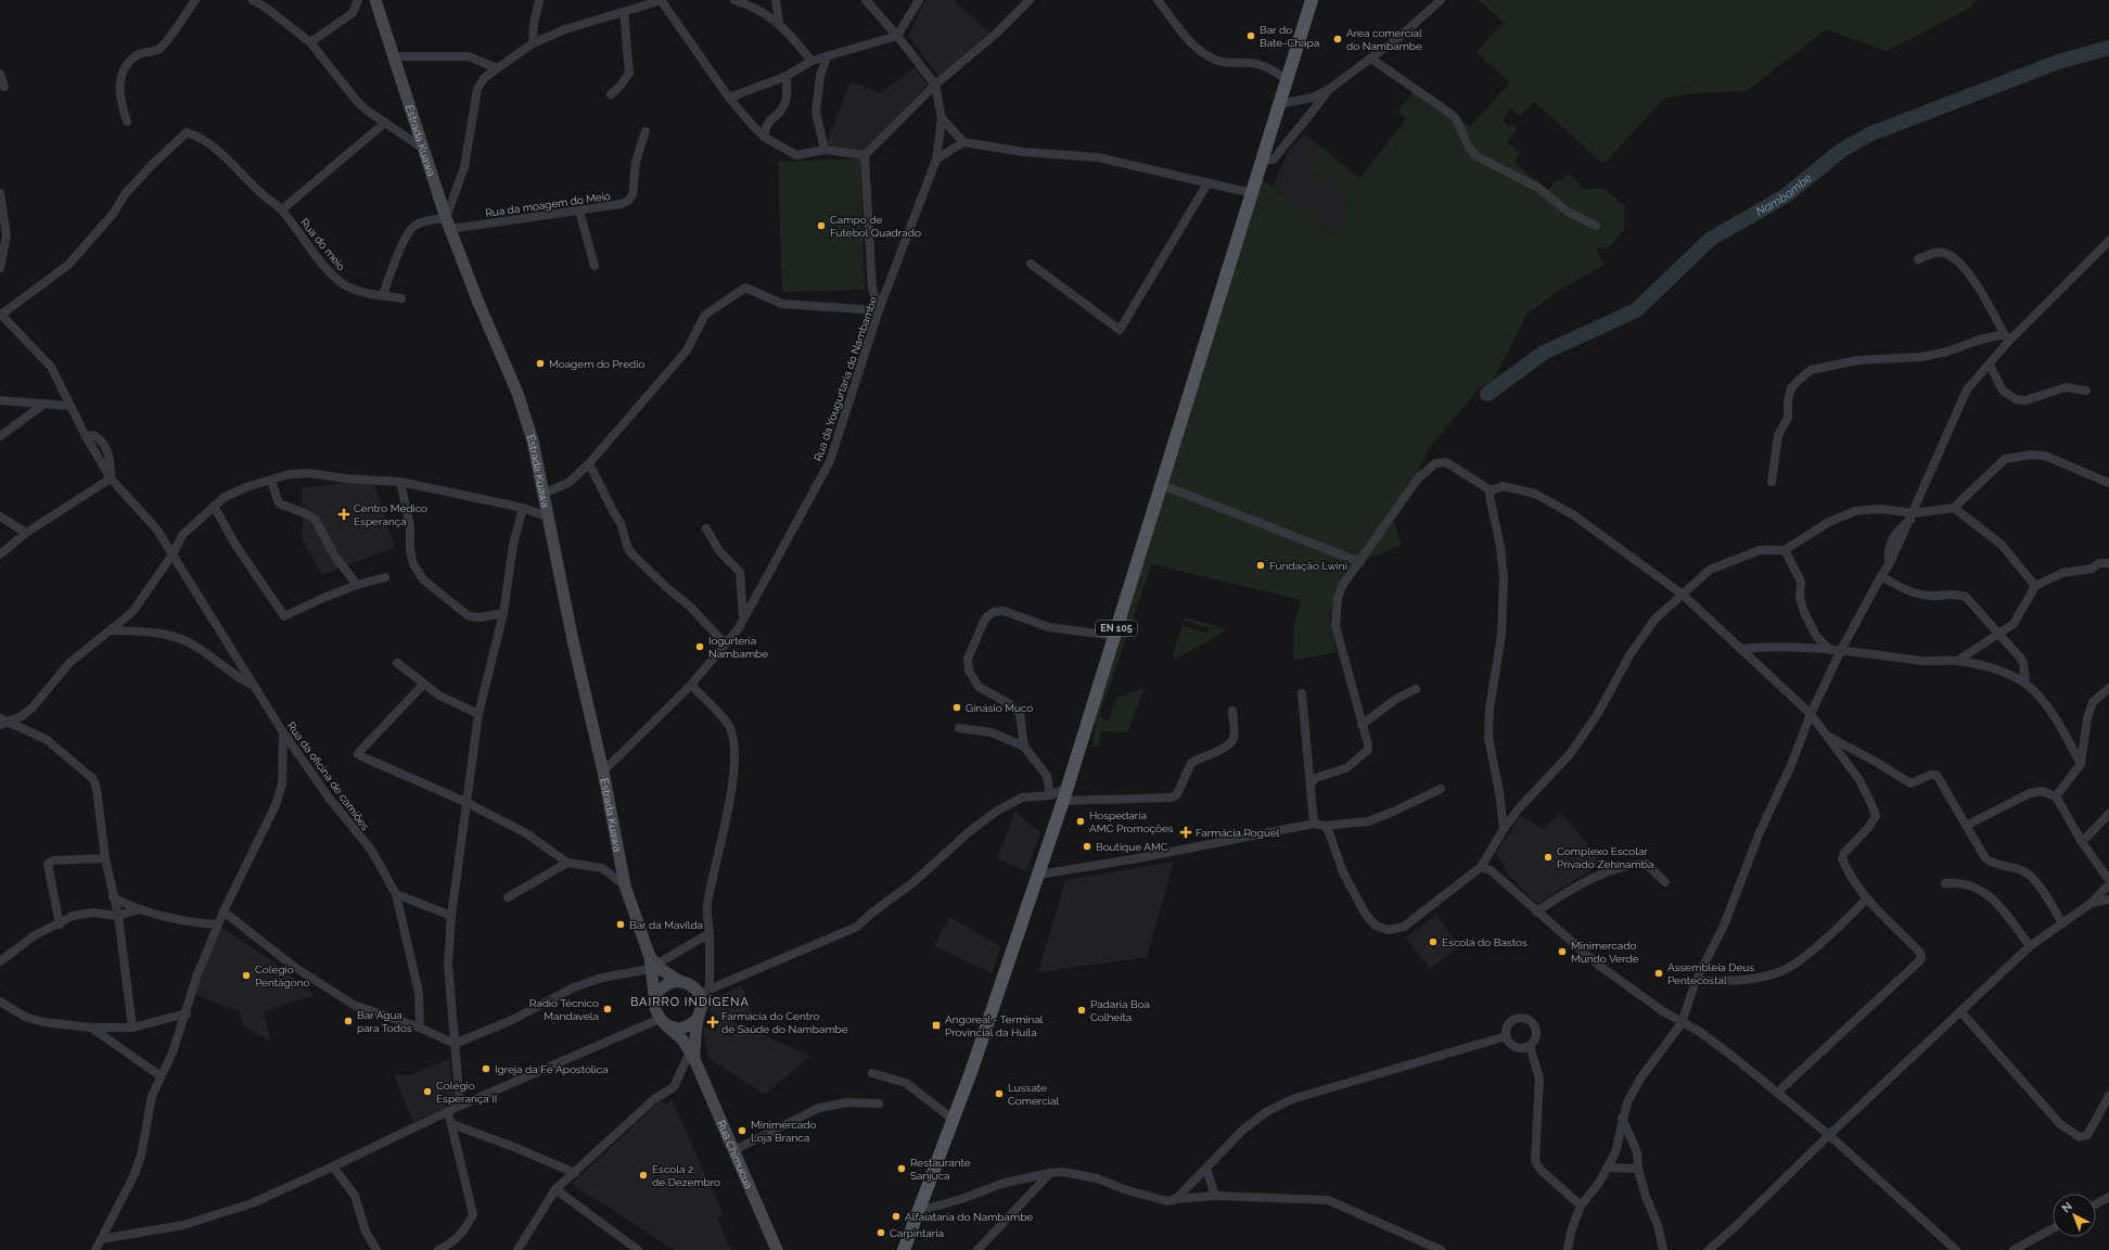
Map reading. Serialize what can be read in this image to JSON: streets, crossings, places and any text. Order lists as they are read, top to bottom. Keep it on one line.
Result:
{"streets":{"main road":["EN 105"],"street":["Estrada Kuawa","Rua da moagem do Meio","Rua do meio","Rua da Yougurtaria do Nambambe","Rua da oficina de camiões","Rua Chimucua"]},"crossings":[["Estrada Kuawa","Rua da moagem do Meio"],["Estrada Kuawa","Rua da Yougurtaria do Nambambe"],["Rua do meio","Rua da oficina de camiões"]],"districts":["BAIRRO INDÍGENA"],"water":["Nambambe"],"places":{"other":["Bar do Bate-Chapa","Área comercial do Nambambe","Campo de Futebol Quadrado","Moagem do Predio","Fundação Lwini","Iogurteria Nambambe","Ginásio Muco","Hospedaria AMC Promoções","Boutique AMC","Complexo Escolar Privado Zehinamba","Bar da Mavilda","Escola do Bastos","Minimercado Mundo Verde","Assembleia Deus Pentecostal","Colégio Pentágono","Radio Técnico Mandavela","Padaria Boa Colheita","Bar Água para Todos","Igreja da Fé Apostólica","Colégio Esperança II","Lussate Comercial","Minimercado Loja Branca","Restaurante Sanjuca","Escola 2 de Dezembro","Alfaiataria do Nambambe","Carpintaria"],"health":["Centro Médico Esperança","Farmácia Roguel","Farmácia do Centro de Saúde do Nambambe"],"transit":["Angoreal - Terminal Provincial da Huíla"]},"north":"top left"}
